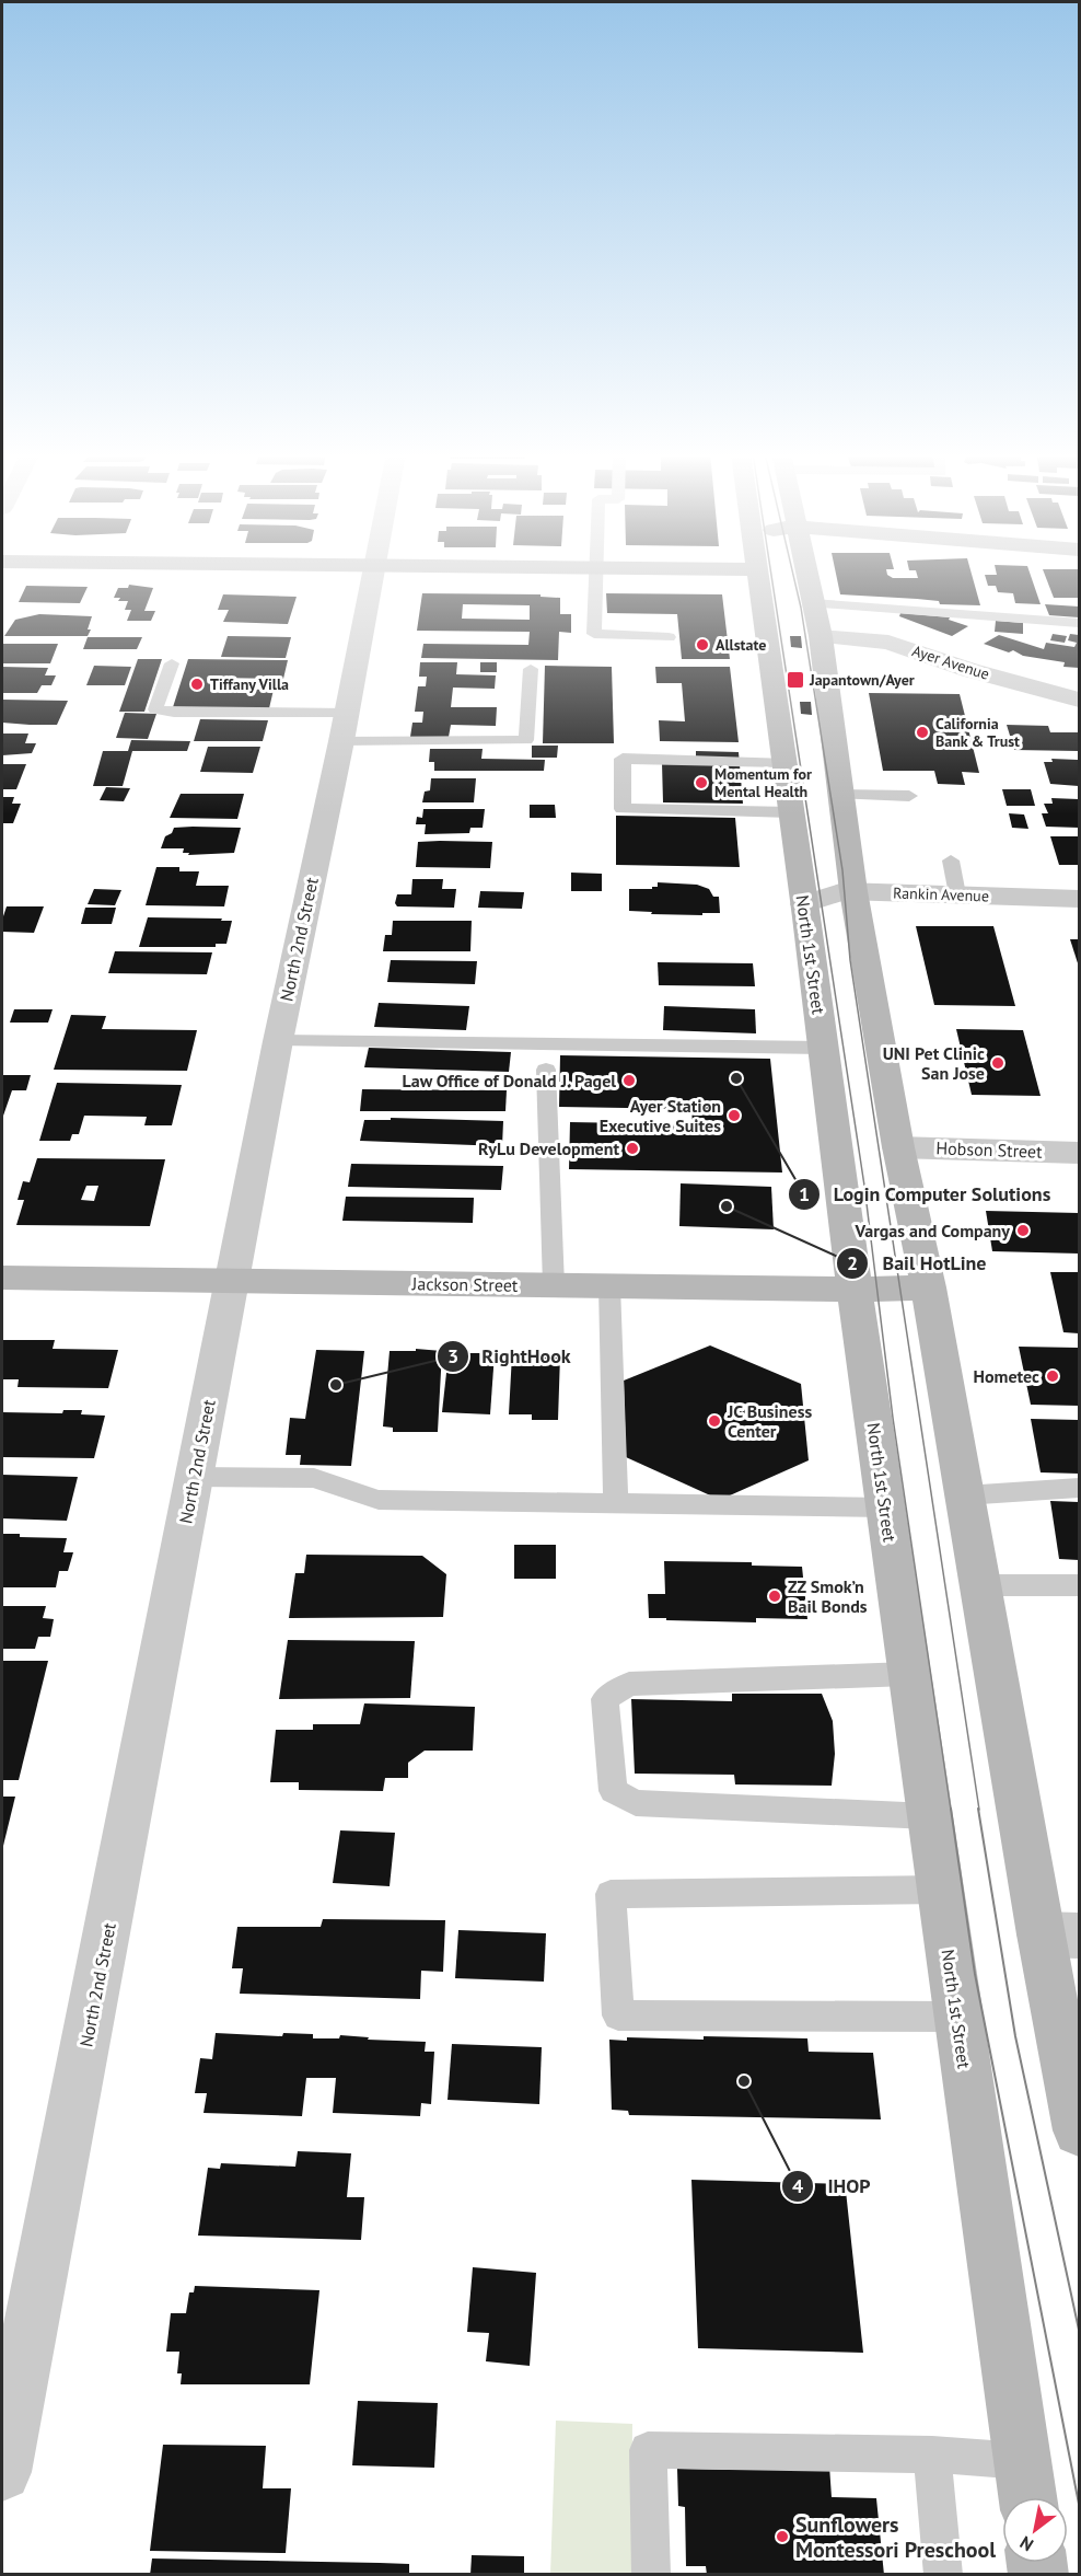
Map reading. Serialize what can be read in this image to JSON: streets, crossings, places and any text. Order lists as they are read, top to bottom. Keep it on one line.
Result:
{"streets":{"main road":["North 1st Street","Jackson Street"],"street":["Ayer Avenue","Rankin Avenue","North 2nd Street","Hobson Street"]},"crossings":[["Rankin Avenue","North 1st Street"],["North 2nd Street","Jackson Street"],["North 1st Street","Jackson Street"]],"places":{"other":["Allstate","Tiffany Villa","California Bank & Trust","Momentum for Mental Health","UNI Pet Clinic San Jose","Login Computer Solutions","Law Office of Donald J. Pagel","Ayer Station Executive Suites","RyLu Development","Bail HotLine","Vargas and Company","Hometec","RightHook","JC Business Center","ZZ Smok’n Bail Bonds","IHOP","Sunflowers Montessori Preschool"],"transit":["Japantown/Ayer"]},"north":"bottom left"}
